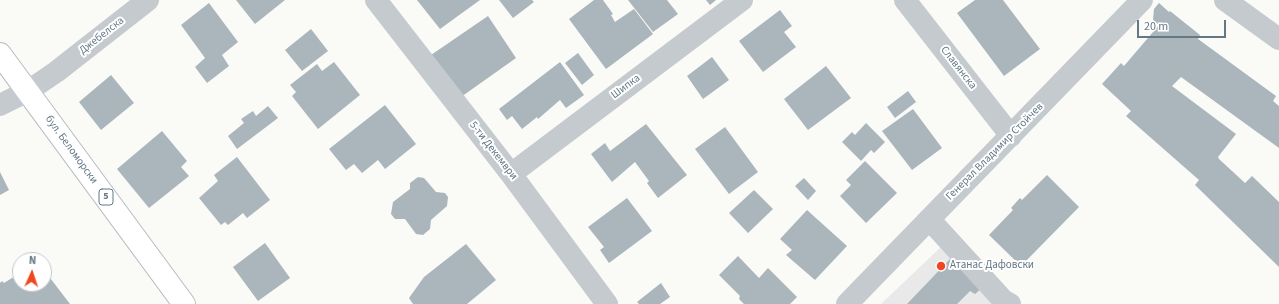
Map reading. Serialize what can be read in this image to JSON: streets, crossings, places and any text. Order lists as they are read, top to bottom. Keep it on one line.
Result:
{"streets":{"main road":["бул. Беломорски","5"],"street":["Джебелска","Славянска","Шипка","5-ти Декември","Генерал Владимир Стойчев"]},"crossings":[["Джебелска","бул. Беломорски"],["Славянска","Генерал Владимир Стойчев"],["Шипка","5-ти Декември"]],"places":["Атанас Дафовски"],"scale_bar":"20 m","north":"top"}
